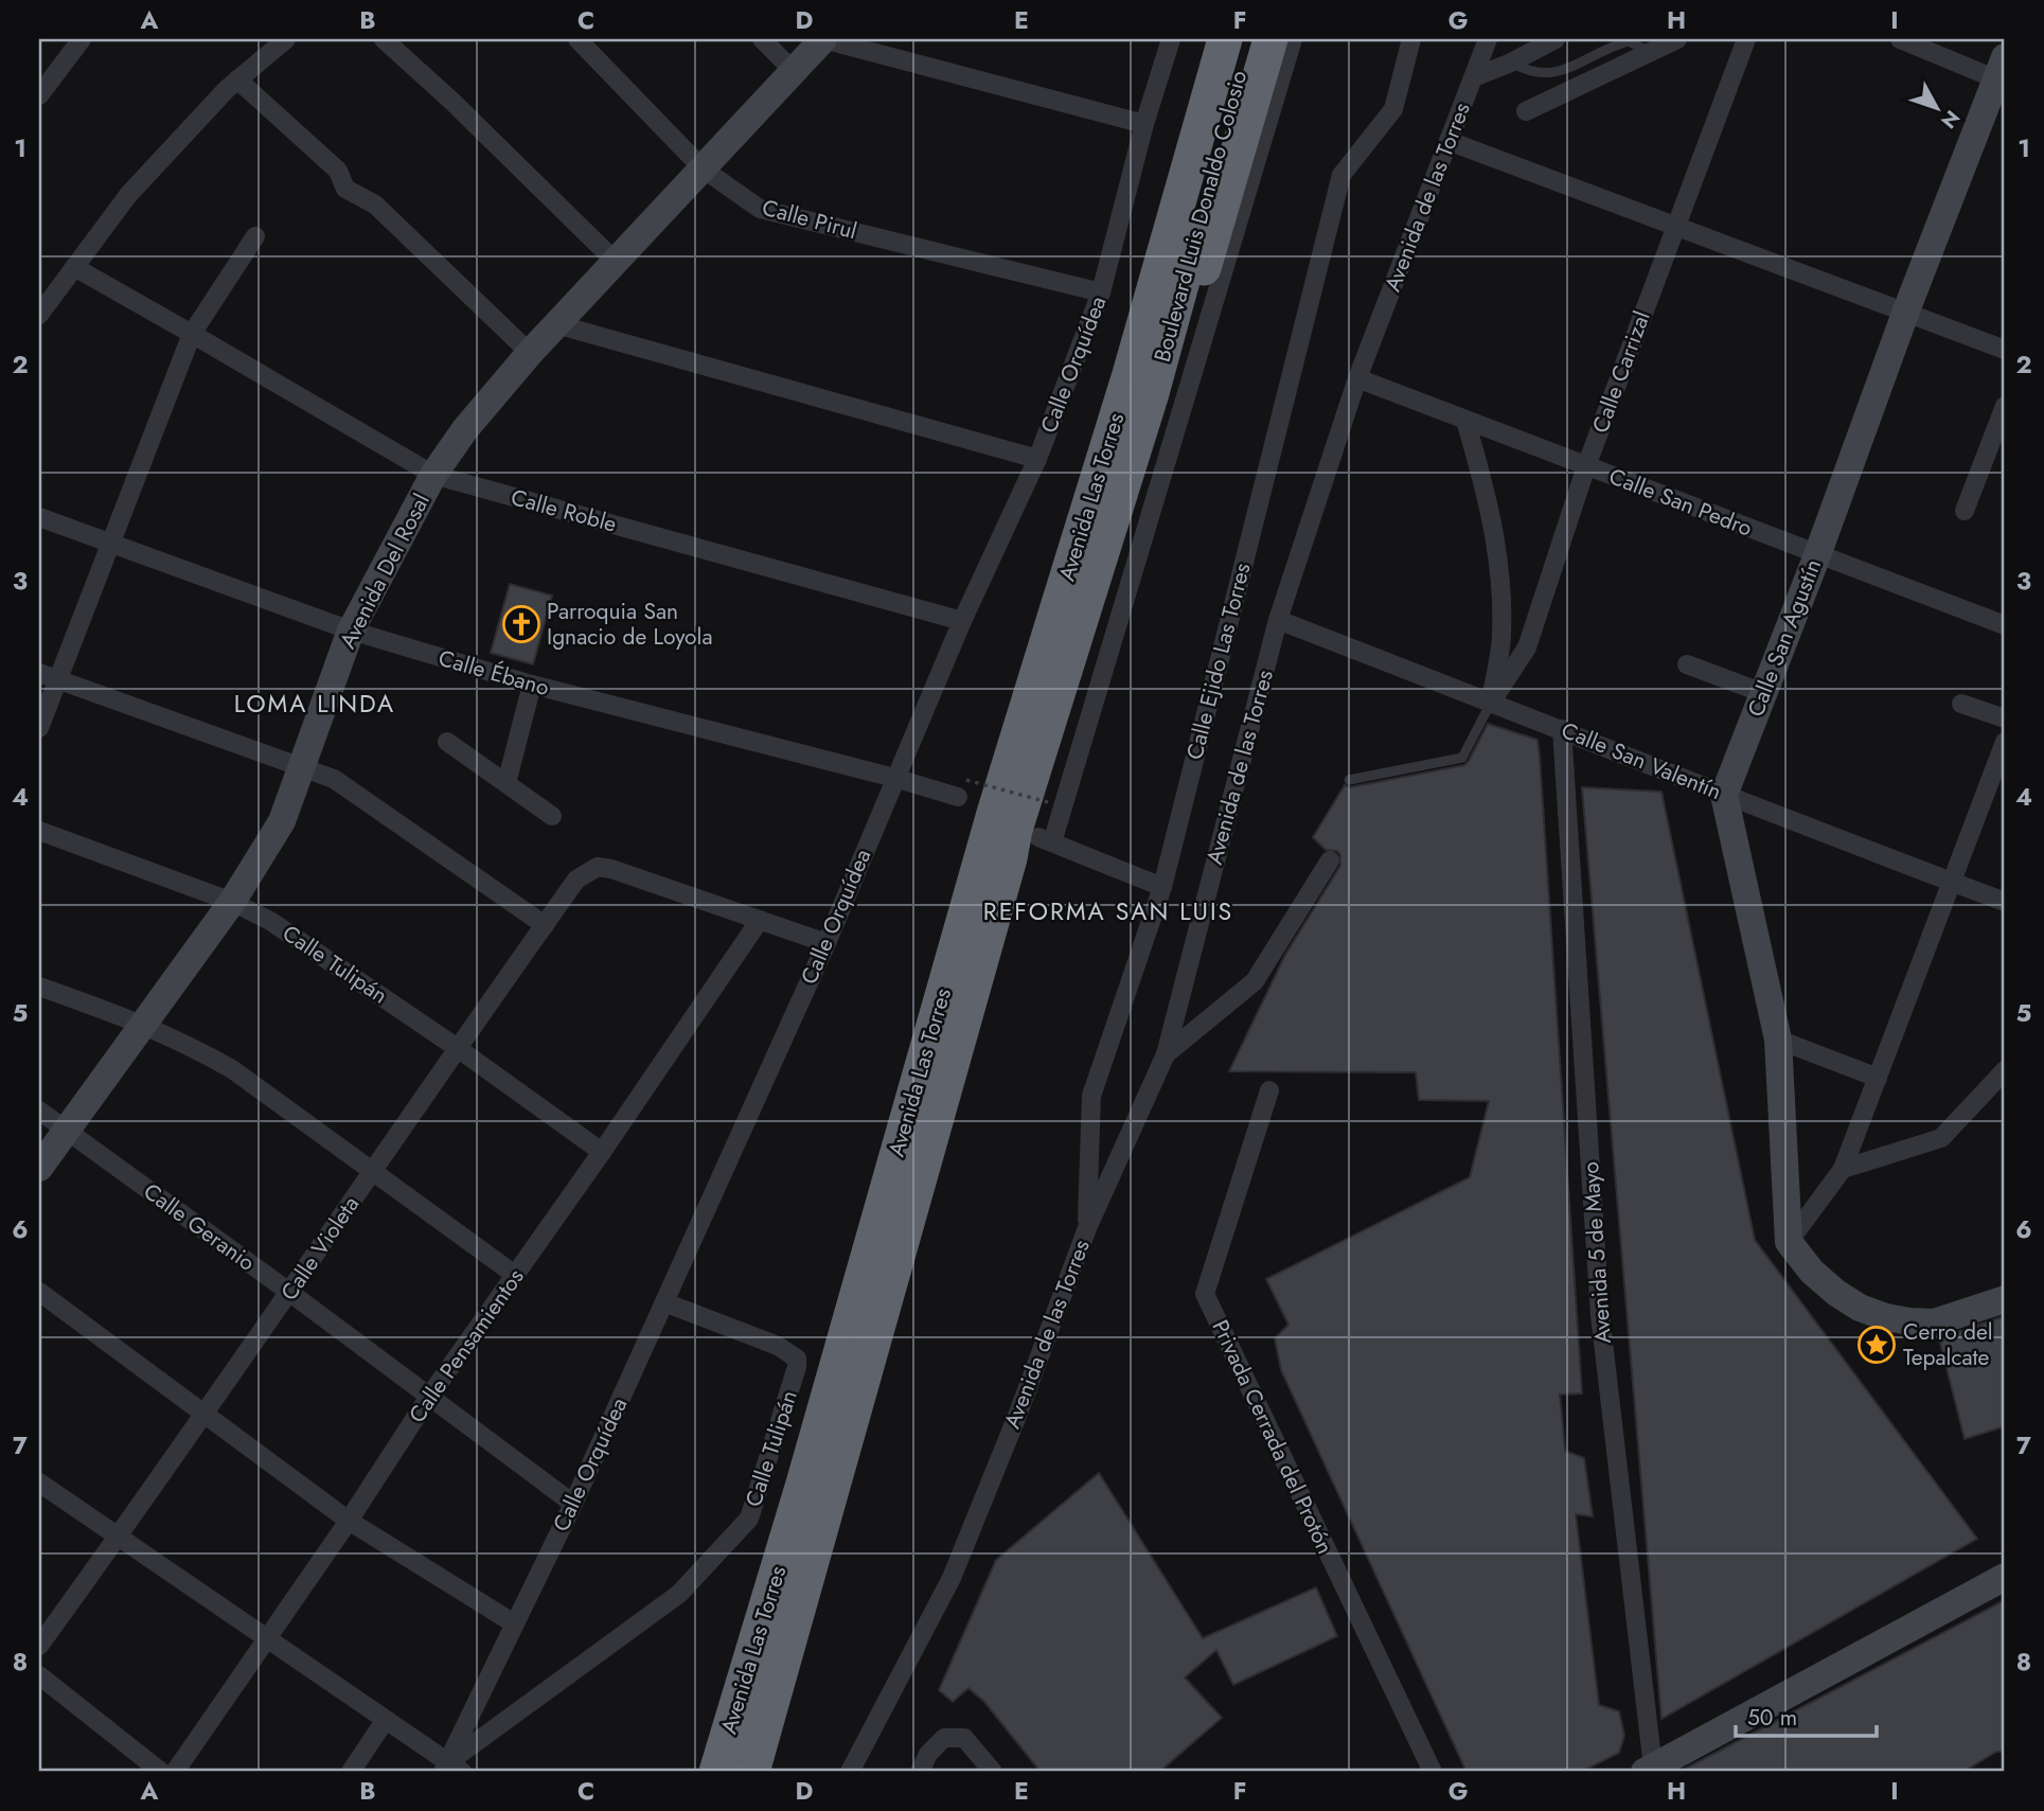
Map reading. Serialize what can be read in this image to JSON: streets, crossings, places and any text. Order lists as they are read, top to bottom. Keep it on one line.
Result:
{"streets":{"highway":["Boulevard Luis Donaldo Colosio","Avenida Las Torres"],"street":["Avenida de las Torres","Calle Pirul","Calle Orquídea","Calle Carrizal","Calle San Pedro","Calle Roble","Avenida Del Rosal","Calle San Agustín","Calle Ejido Las Torres","Calle Ébano","Calle San Valentín","Calle Tulipán","Calle Geranio","Calle Violeta","Avenida 5 de Mayo","Calle Pensamientos","Privada Cerrada del Protón"]},"crossings":[["Avenida de las Torres","Calle San Pedro"],["Avenida de las Torres","Calle Ejido Las Torres"],["Avenida de las Torres","Calle San Valentín"],["Boulevard Luis Donaldo Colosio","Avenida Las Torres"],["Calle Pirul","Calle Orquídea"],["Calle Pirul","Avenida Del Rosal"],["Calle Orquídea","Calle Roble"],["Calle Orquídea","Calle Ébano"],["Calle Orquídea","Calle Tulipán"],["Calle Orquídea","Calle Geranio"],["Calle Carrizal","Calle San Pedro"],["Calle Carrizal","Calle San Valentín"],["Calle San Pedro","Calle San Agustín"],["Calle Roble","Avenida Del Rosal"],["Avenida Del Rosal","Calle Ébano"],["Avenida Del Rosal","Calle Tulipán"],["Avenida Del Rosal","Calle Geranio"],["Calle San Agustín","Calle San Valentín"],["Calle San Valentín","Avenida 5 de Mayo"],["Calle Tulipán","Calle Violeta"],["Calle Tulipán","Calle Pensamientos"],["Calle Geranio","Calle Violeta"],["Calle Geranio","Calle Pensamientos"],["Calle Violeta","Calle Pensamientos"]],"districts":["LOMA LINDA","REFORMA SAN LUIS"],"places":{"church":["Parroquia San Ignacio de Loyola"],"place":["Cerro del Tepalcate"]},"scale_bar":"50 m","north":"bottom right","grid":{"columns":["A","B","C","D","E","F","G","H","I"],"rows":["1","2","3","4","5","6","7","8"]}}
